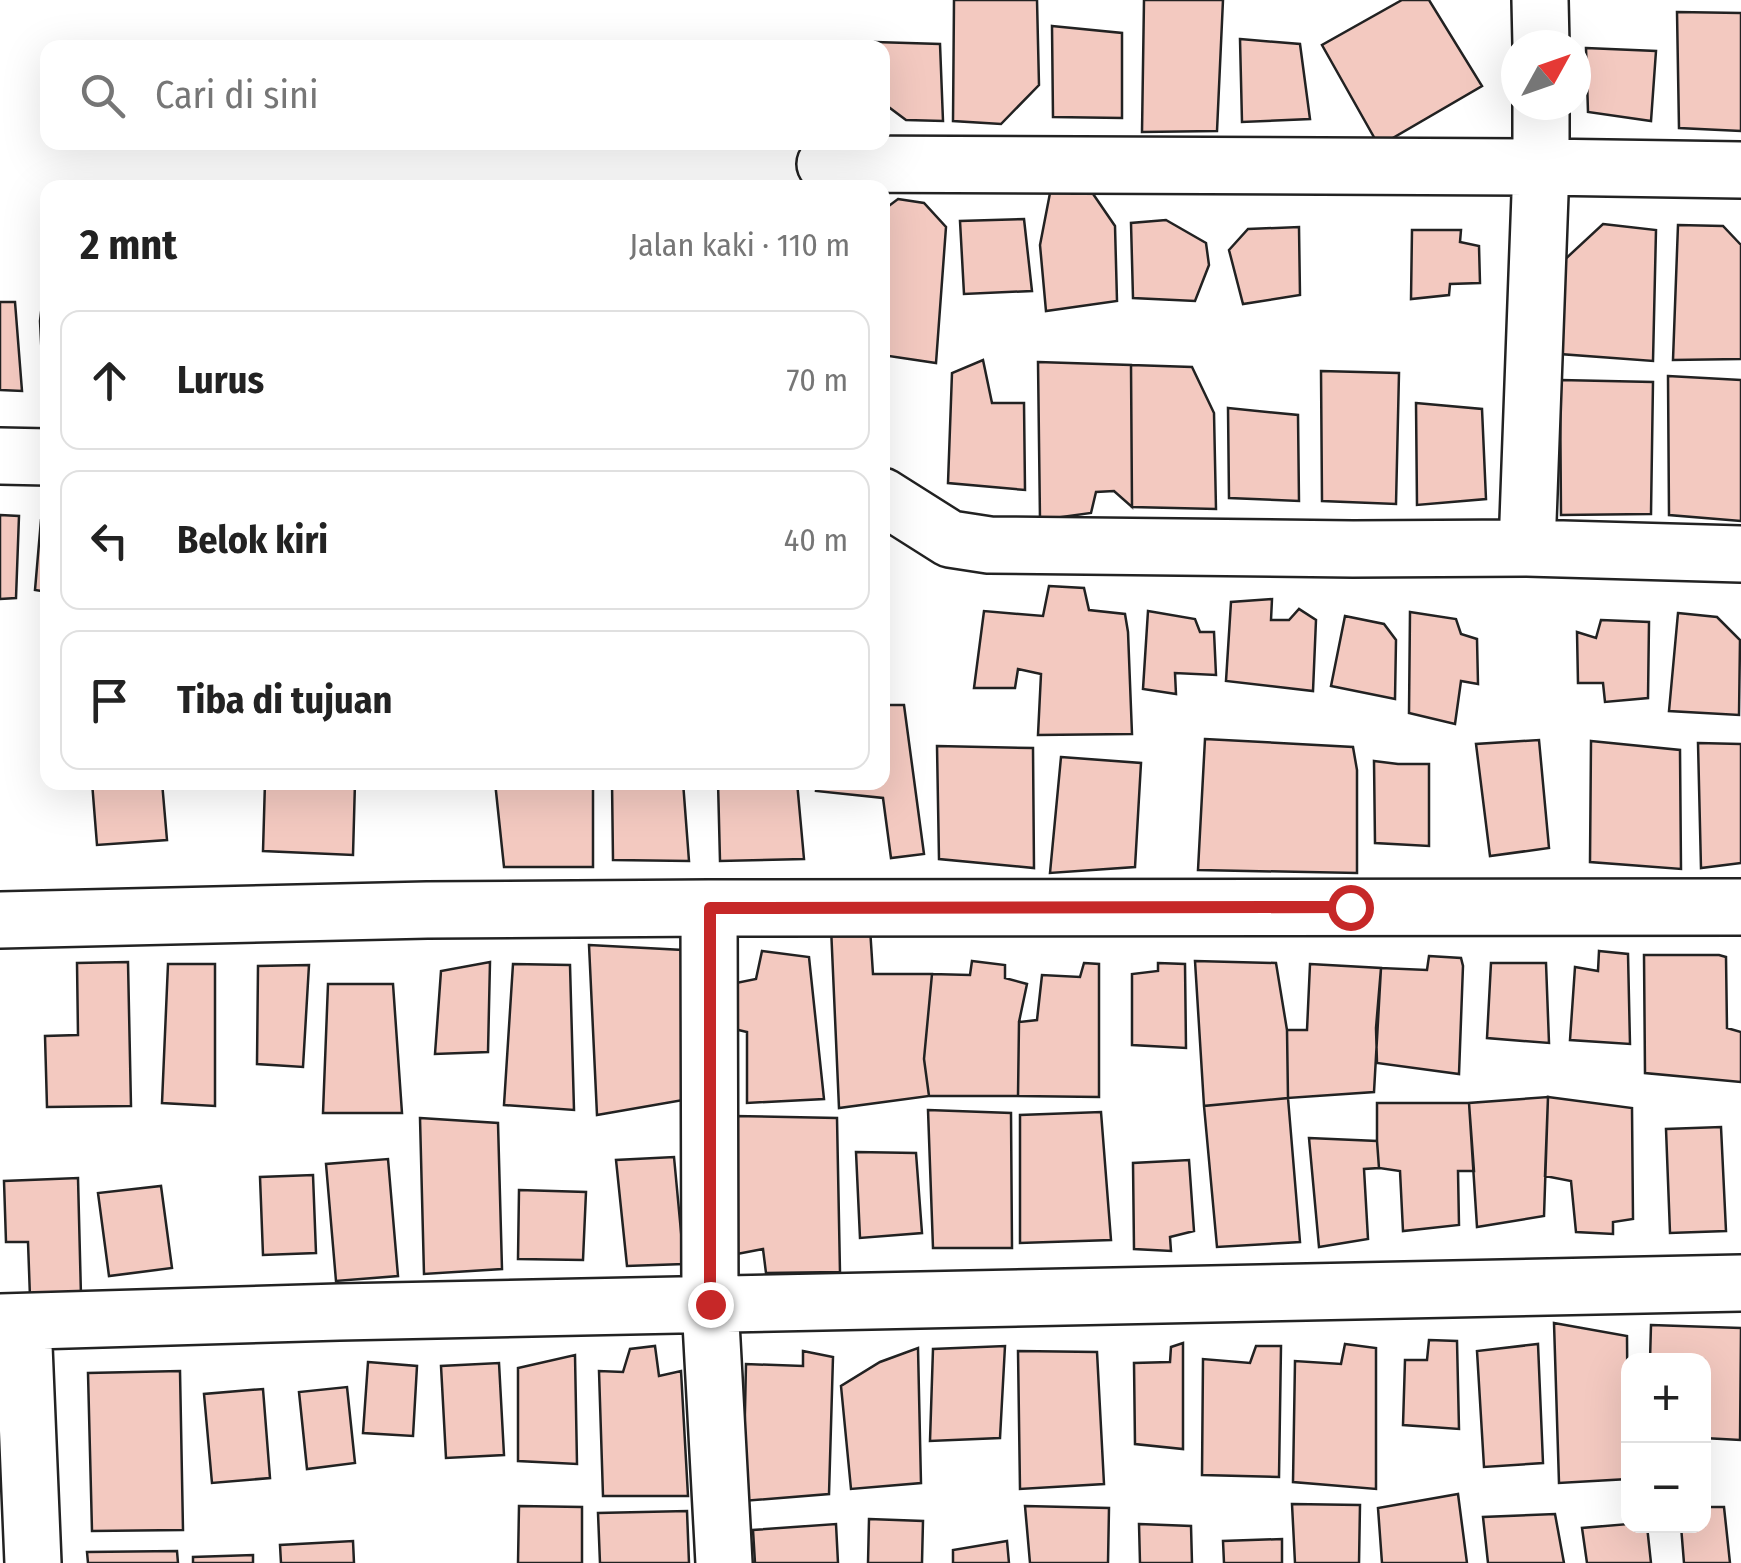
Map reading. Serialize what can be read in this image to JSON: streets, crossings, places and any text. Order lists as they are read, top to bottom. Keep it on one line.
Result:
{"north":"top right","page":{"search":"Cari di sini","heading":["2 mnt","Jalan kaki · 110 m"],"list":[["Lurus","70 m"],["Belok kiri","40 m"],"Tiba di tujuan"],"map_buttons":["+","−"]}}
